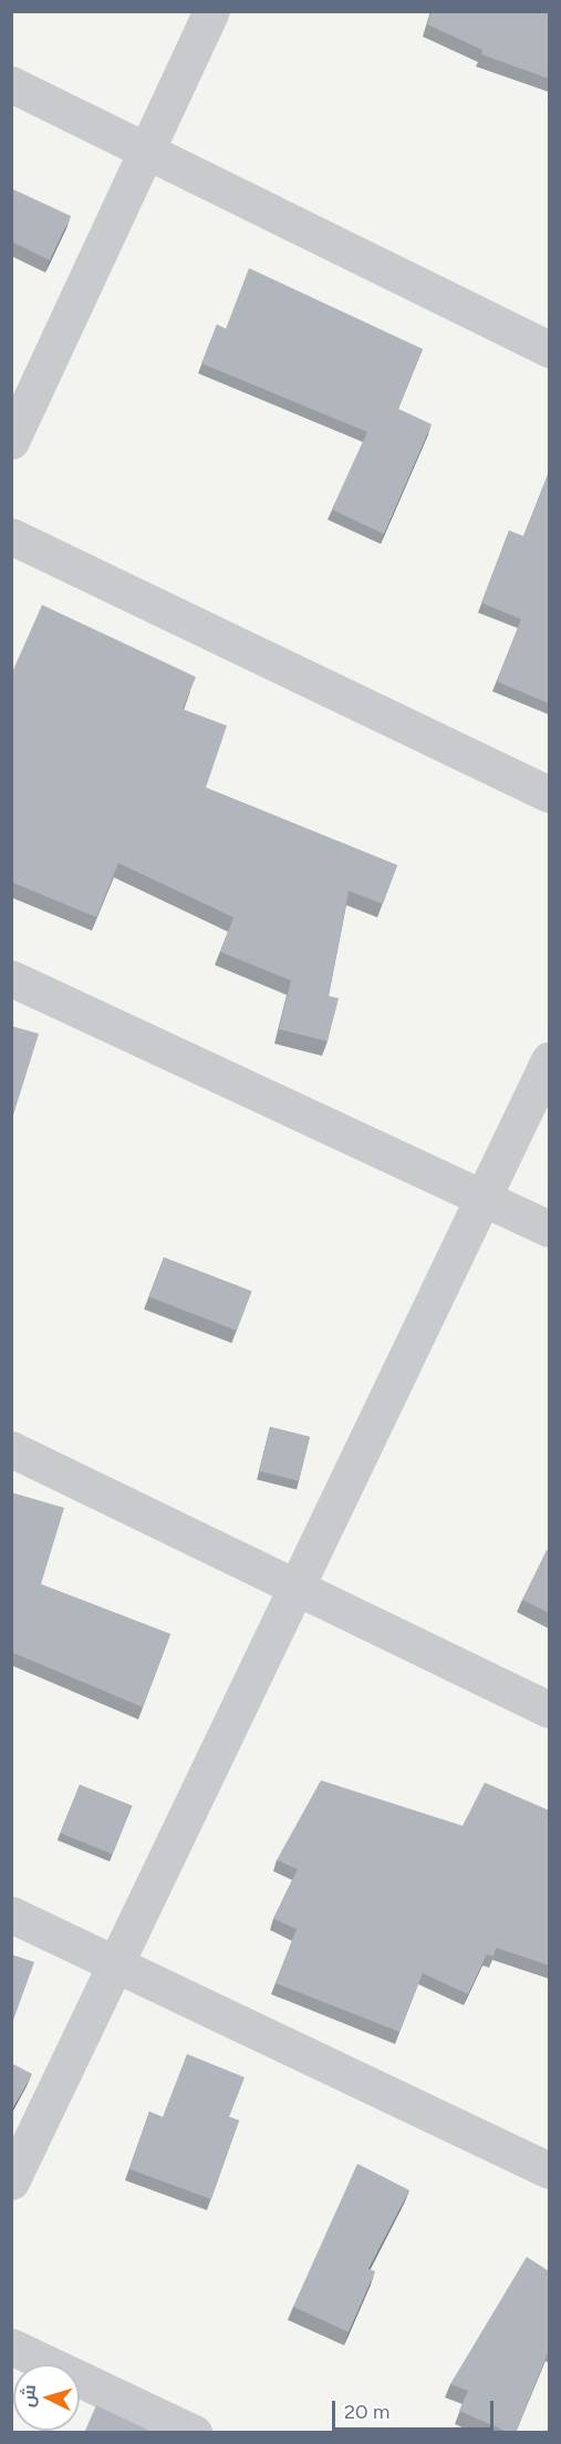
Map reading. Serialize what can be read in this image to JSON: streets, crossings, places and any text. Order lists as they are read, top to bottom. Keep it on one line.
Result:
{"scale_bar":"20 m","north":"left"}
